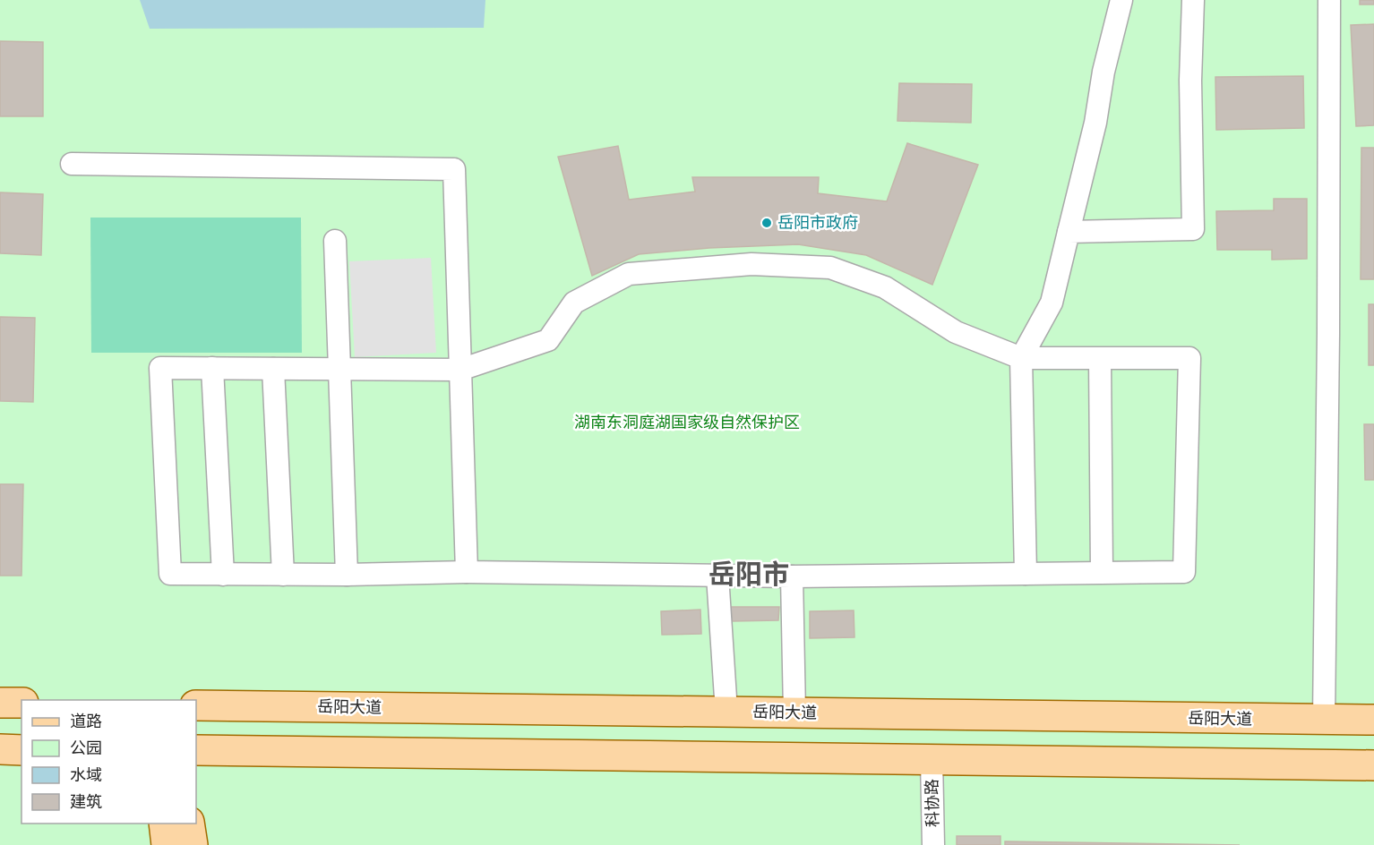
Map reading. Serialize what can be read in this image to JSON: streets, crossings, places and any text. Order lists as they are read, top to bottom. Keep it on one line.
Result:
{"streets":{"main road":["岳阳大道"],"street":["科协路"]},"districts":["岳阳市"],"parks":["湖南东洞庭湖国家级自然保护区"],"places":["岳阳市政府"],"legend":["道路","公园","水域","建筑"]}
